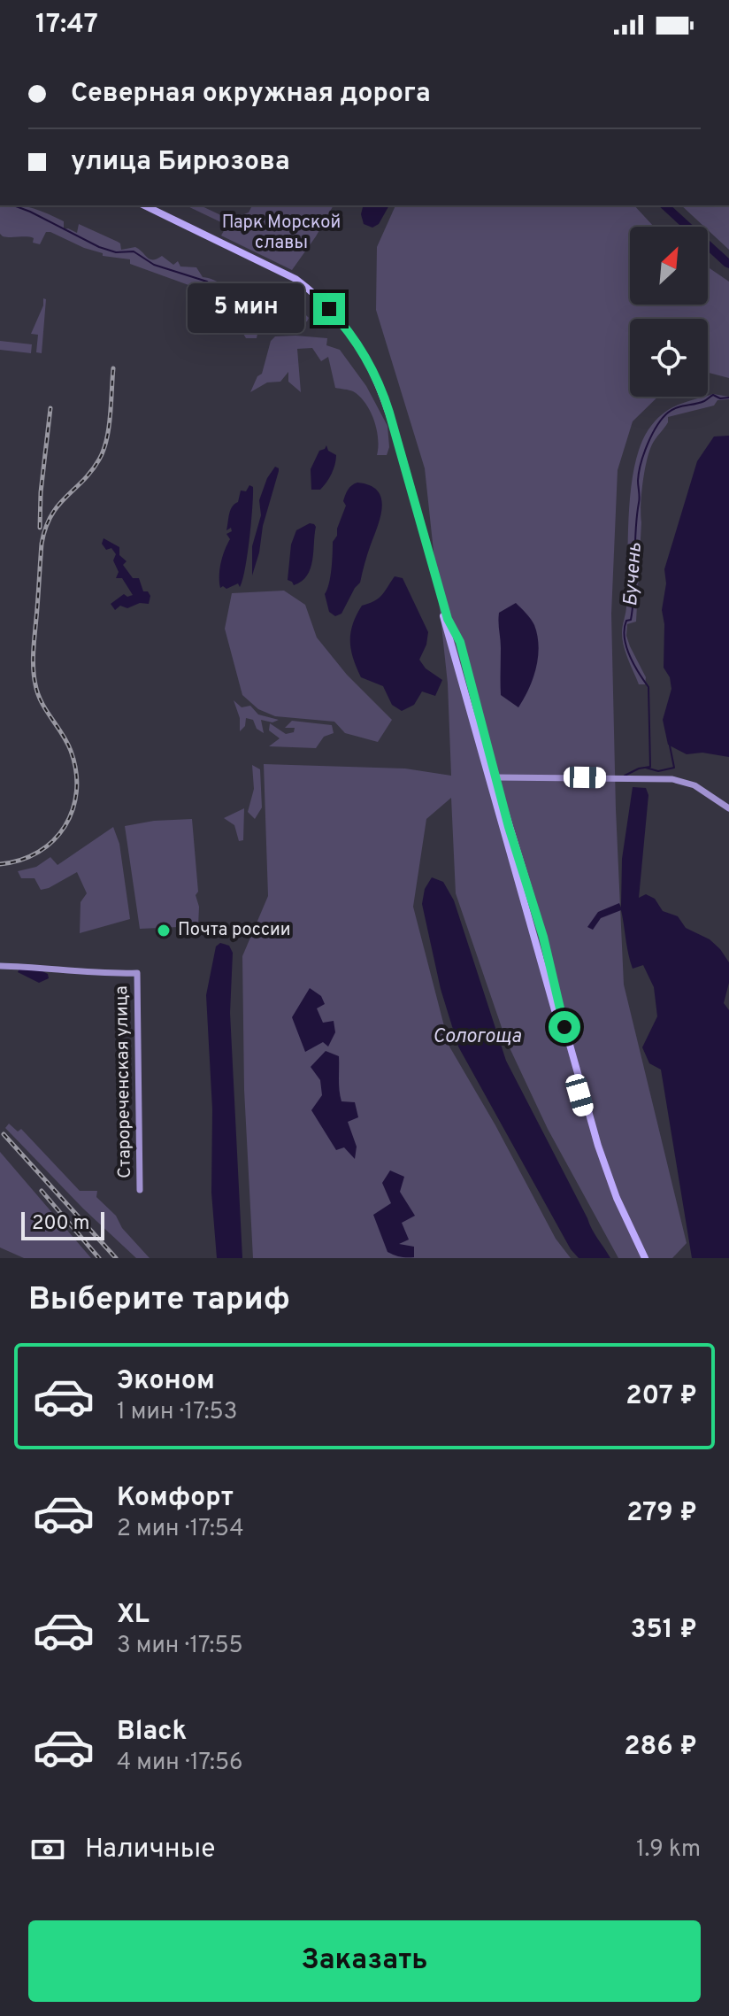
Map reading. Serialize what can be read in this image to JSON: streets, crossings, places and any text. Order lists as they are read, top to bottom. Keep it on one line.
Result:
{"streets":{"street":["Старореченская улица"]},"water":["Бучень","Сологоща"],"parks":["Парк Морской славы"],"places":["Почта россии"],"scale_bar":"200 m","north":"top right","page":{"status":"17:47","banner":["Северная окружная дорога","улица Бирюзова"],"bubble":"5 мин","scale":"200 m","heading":"Выберите тариф","list":[{"name":"Эконом","note":"1 мин · 17:53","value":"207 ₽"},{"name":"Комфорт","note":"2 мин · 17:54","value":"279 ₽"},{"name":"XL","note":"3 мин · 17:55","value":"351 ₽"},{"name":"Black","note":"4 мин · 17:56","value":"286 ₽"}],"pay":["Наличные","1.9 km"],"buttons":"Заказать"}}
